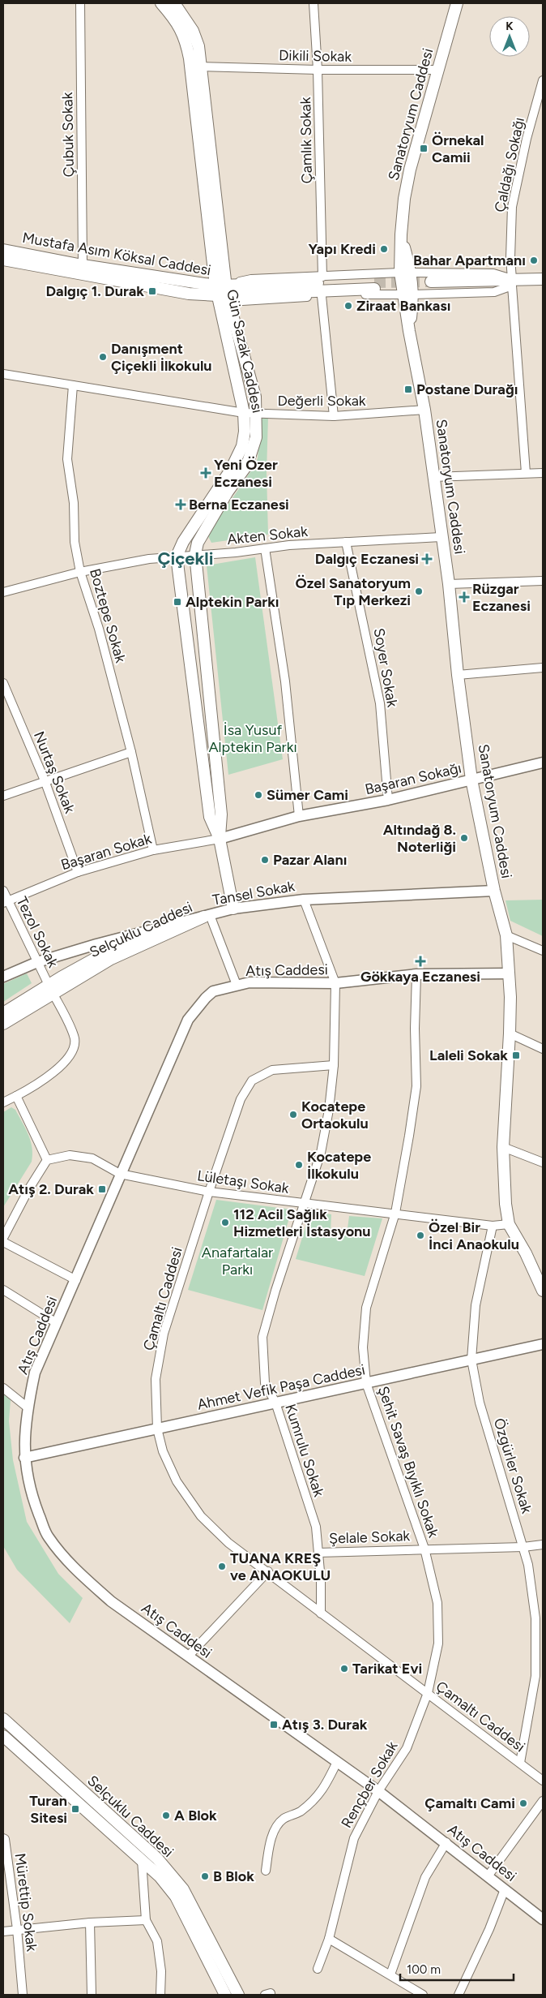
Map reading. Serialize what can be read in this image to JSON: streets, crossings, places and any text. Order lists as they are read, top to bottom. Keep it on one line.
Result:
{"streets":{"main road":["Sanatoryum Caddesi","Mustafa Asım Köksal Caddesi","Gün Sazak Caddesi","Selçuklu Caddesi"],"street":["Dikili Sokak","Çubuk Sokak","Çamlık Sokak","Çaldağı Sokağı","Değerli Sokak","Akten Sokak","Boztepe Sokak","Soyer Sokak","Nurtaş Sokak","Başaran Sokağı","Başaran Sokak","Tansel Sokak","Tezol Sokak","Atış Caddesi","Lületaşı Sokak","Çamaltı Caddesi","Ahmet Vefik Paşa Caddesi","Kumrulu Sokak","Şehit Savaş Bıyıklı Sokak","Özgürler Sokak","Şelale Sokak","Rençber Sokak","Mürettip Sokak"]},"crossings":[["Dikili Sokak","Sanatoryum Caddesi"],["Dikili Sokak","Çamlık Sokak"],["Dikili Sokak","Gün Sazak Caddesi"],["Sanatoryum Caddesi","Mustafa Asım Köksal Caddesi"],["Sanatoryum Caddesi","Değerli Sokak"],["Sanatoryum Caddesi","Akten Sokak"],["Sanatoryum Caddesi","Başaran Sokağı"],["Sanatoryum Caddesi","Tansel Sokak"],["Sanatoryum Caddesi","Atış Caddesi"],["Sanatoryum Caddesi","Lületaşı Sokak"],["Çubuk Sokak","Mustafa Asım Köksal Caddesi"],["Çamlık Sokak","Mustafa Asım Köksal Caddesi"],["Çaldağı Sokağı","Mustafa Asım Köksal Caddesi"],["Mustafa Asım Köksal Caddesi","Gün Sazak Caddesi"],["Gün Sazak Caddesi","Değerli Sokak"],["Gün Sazak Caddesi","Akten Sokak"],["Gün Sazak Caddesi","Başaran Sokağı"],["Gün Sazak Caddesi","Başaran Sokak"],["Gün Sazak Caddesi","Tansel Sokak"],["Değerli Sokak","Boztepe Sokak"],["Akten Sokak","Boztepe Sokak"],["Akten Sokak","Soyer Sokak"],["Boztepe Sokak","Başaran Sokak"],["Soyer Sokak","Başaran Sokağı"],["Nurtaş Sokak","Başaran Sokak"],["Başaran Sokağı","Başaran Sokak"],["Başaran Sokak","Tezol Sokak"],["Tansel Sokak","Selçuklu Caddesi"],["Tansel Sokak","Tezol Sokak"],["Tansel Sokak","Kumrulu Sokak"],["Selçuklu Caddesi","Tezol Sokak"],["Atış Caddesi","Lületaşı Sokak"],["Atış Caddesi","Ahmet Vefik Paşa Caddesi"],["Atış Caddesi","Kumrulu Sokak"],["Atış Caddesi","Şehit Savaş Bıyıklı Sokak"],["Atış Caddesi","Rençber Sokak"],["Lületaşı Sokak","Çamaltı Caddesi"],["Lületaşı Sokak","Kumrulu Sokak"],["Lületaşı Sokak","Şehit Savaş Bıyıklı Sokak"],["Lületaşı Sokak","Özgürler Sokak"],["Çamaltı Caddesi","Ahmet Vefik Paşa Caddesi"],["Çamaltı Caddesi","Kumrulu Sokak"],["Çamaltı Caddesi","Şehit Savaş Bıyıklı Sokak"],["Çamaltı Caddesi","Özgürler Sokak"],["Çamaltı Caddesi","Rençber Sokak"],["Ahmet Vefik Paşa Caddesi","Kumrulu Sokak"],["Ahmet Vefik Paşa Caddesi","Şehit Savaş Bıyıklı Sokak"],["Ahmet Vefik Paşa Caddesi","Özgürler Sokak"],["Kumrulu Sokak","Şelale Sokak"],["Şehit Savaş Bıyıklı Sokak","Şelale Sokak"],["Şehit Savaş Bıyıklı Sokak","Rençber Sokak"],["Özgürler Sokak","Şelale Sokak"]],"districts":["Çiçekli"],"parks":["İsa Yusuf Alptekin Parkı","Anafartalar Parkı"],"places":{"transit":["Örnekal Camii","Dalgıç 1. Durak","Postane Durağı","Alptekin Parkı","Laleli Sokak","Atış 2. Durak","Atış 3. Durak","Turan Sitesi"],"other":["Yapı Kredi","Bahar Apartmanı","Ziraat Bankası","Danışment Çiçekli İlkokulu","Özel Sanatoryum Tıp Merkezi","Sümer Cami","Altındağ 8. Noterliği","Pazar Alanı","Kocatepe Ortaokulu","Kocatepe İlkokulu","112 Acil Sağlık Hizmetleri İstasyonu","Özel Bir İnci Anaokulu","TUANA KREŞ ve ANAOKULU","Tarikat Evi","Çamaltı Cami","A Blok","B Blok"],"health":["Yeni Özer Eczanesi","Berna Eczanesi","Dalgıç Eczanesi","Rüzgar Eczanesi","Gökkaya Eczanesi"]},"scale_bar":"100 m","north":"top"}
